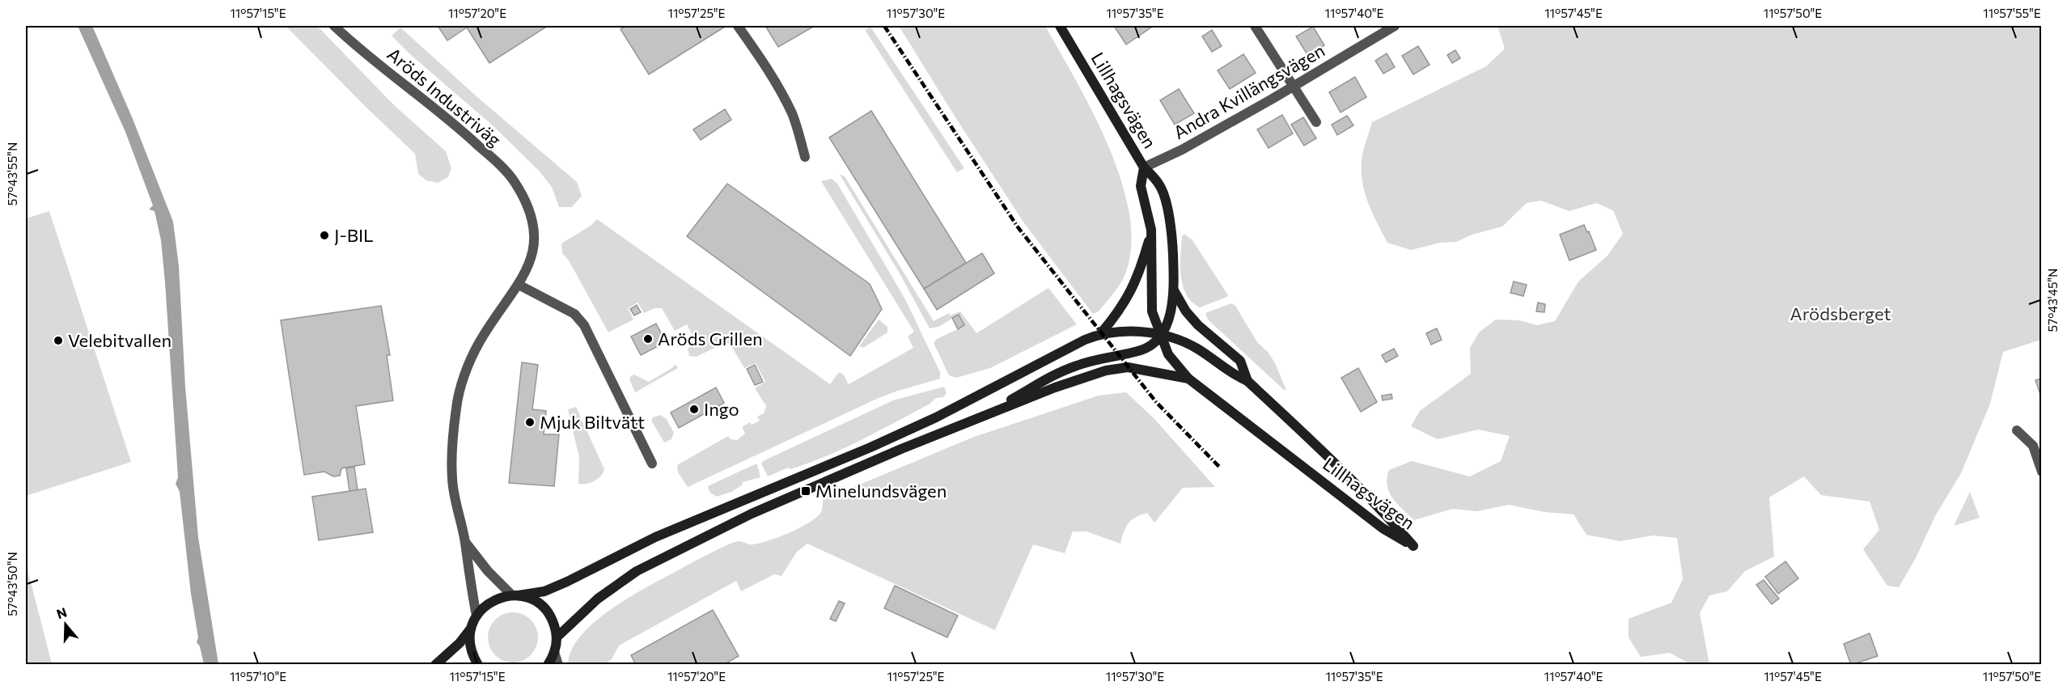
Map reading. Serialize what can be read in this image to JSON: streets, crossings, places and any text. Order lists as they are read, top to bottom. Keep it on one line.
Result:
{"streets":{"main road":["Lillhagsvägen"],"street":["Andra Kvillängsvägen","Aröds Industriväg"]},"crossings":[["Andra Kvillängsvägen","Lillhagsvägen"]],"parks":["Arödsberget"],"places":{"other":["J-BIL","Aröds Grillen","Velebitvallen","Ingo","Mjuk Biltvätt"],"transit":["Minelundsvägen"]},"north":"top","coordinates":["11°57'15\"E","11°57'20\"E","11°57'25\"E","11°57'30\"E","11°57'35\"E","11°57'40\"E","11°57'45\"E","11°57'50\"E","11°57'55\"E","57°43'55\"N","57°43'45\"N","57°43'50\"N","11°57'10\"E"]}
